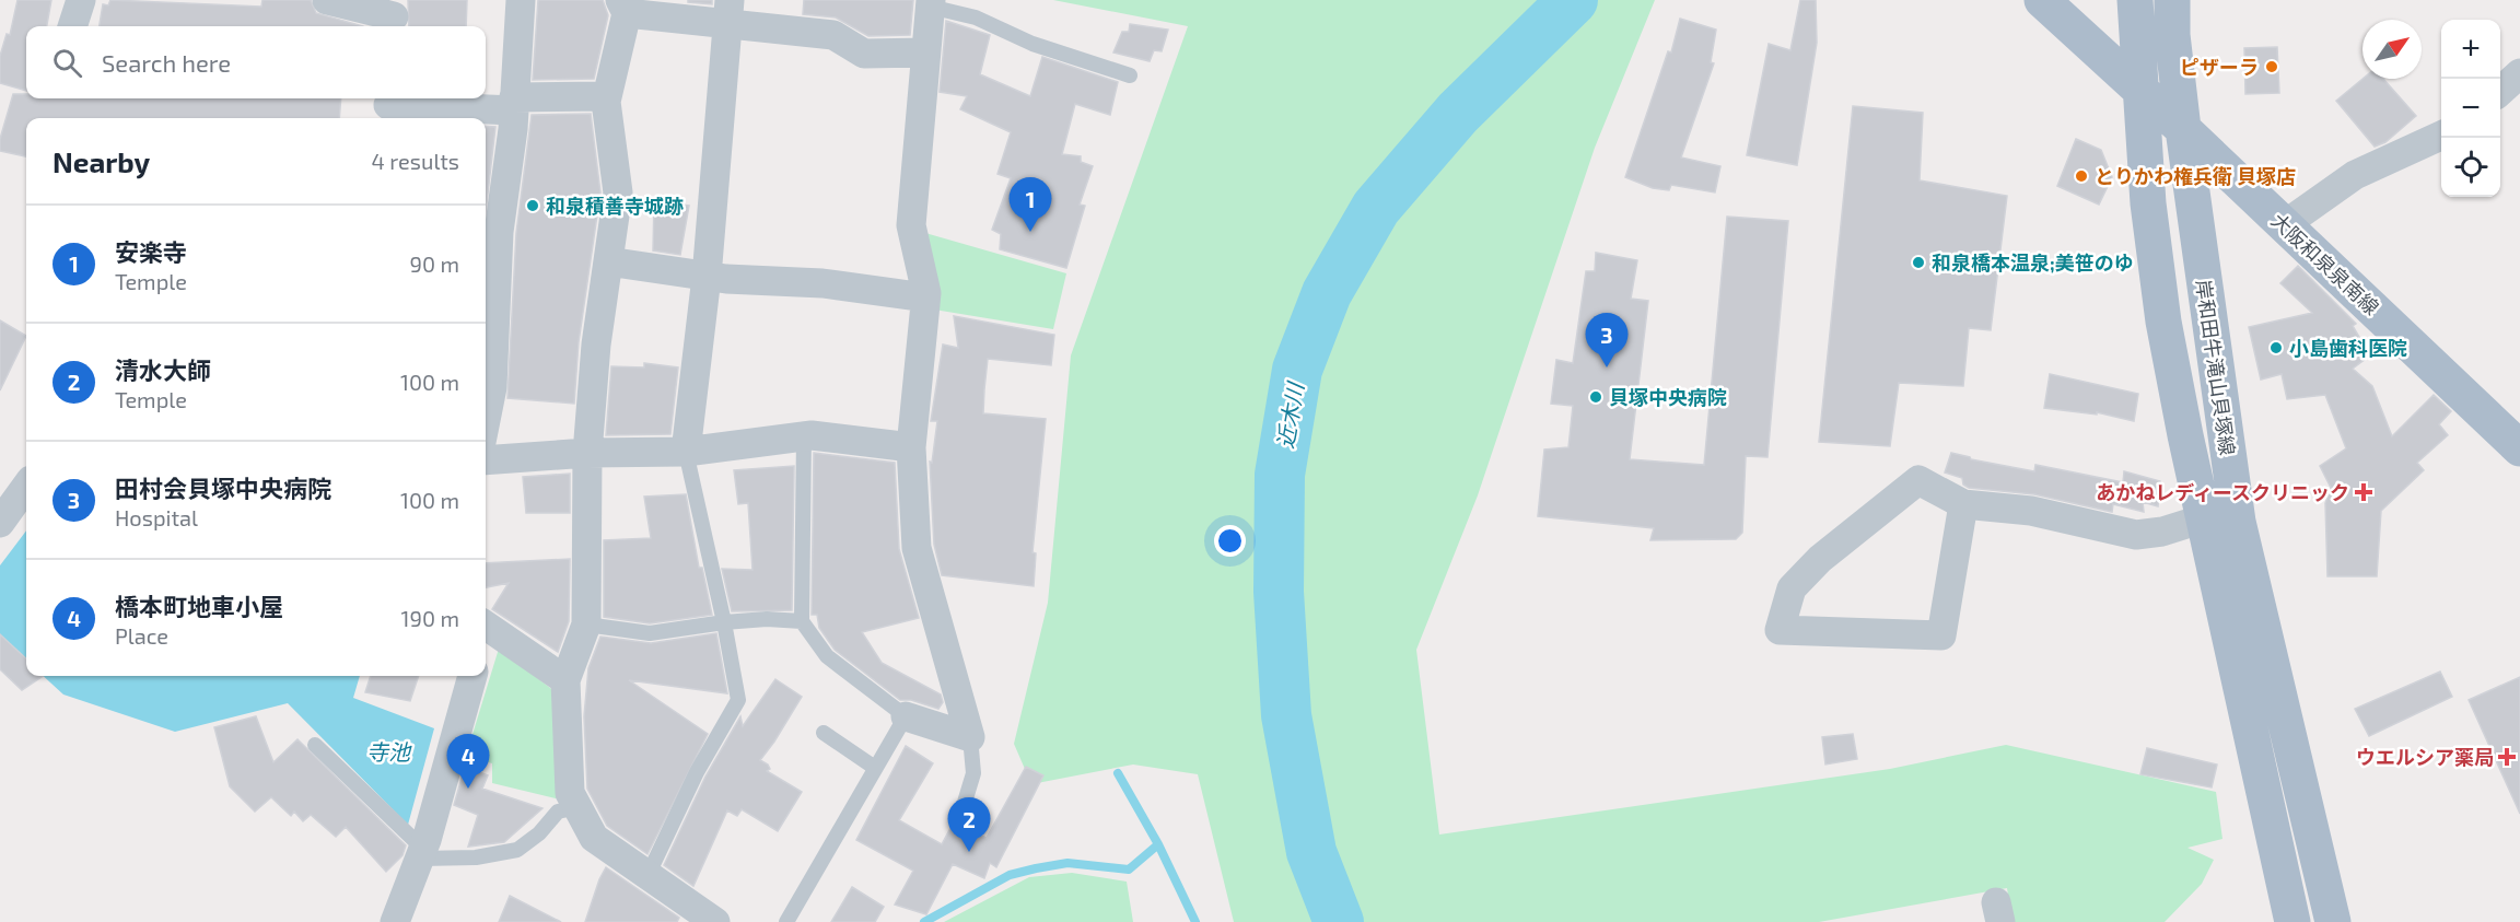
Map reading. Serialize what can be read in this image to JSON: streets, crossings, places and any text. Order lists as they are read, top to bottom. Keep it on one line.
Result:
{"streets":{"main road":["大阪和泉泉南線","岸和田牛滝山貝塚線"]},"crossings":[["大阪和泉泉南線","岸和田牛滝山貝塚線"]],"water":["近木川","寺池"],"places":{"other":["ピザーラ","とりかわ権兵衛 貝塚店","和泉積善寺城跡","和泉橋本温泉;美笹のゆ","小島歯科医院","貝塚中央病院"],"health":["あかねレディースクリニック","ウエルシア薬局"]},"north":"top right","page":{"map_buttons":["+","−"],"search":"Search here","heading":["Nearby","4 results"],"pins":["1","3","4","2"],"list":[{"mark":"1","name":"安楽寺","note":"Temple","value":"90 m"},{"mark":"2","name":"清水大師","note":"Temple","value":"100 m"},{"mark":"3","name":"田村会貝塚中央病院","note":"Hospital","value":"100 m"},{"mark":"4","name":"橋本町地車小屋","note":"Place","value":"190 m"}]}}
